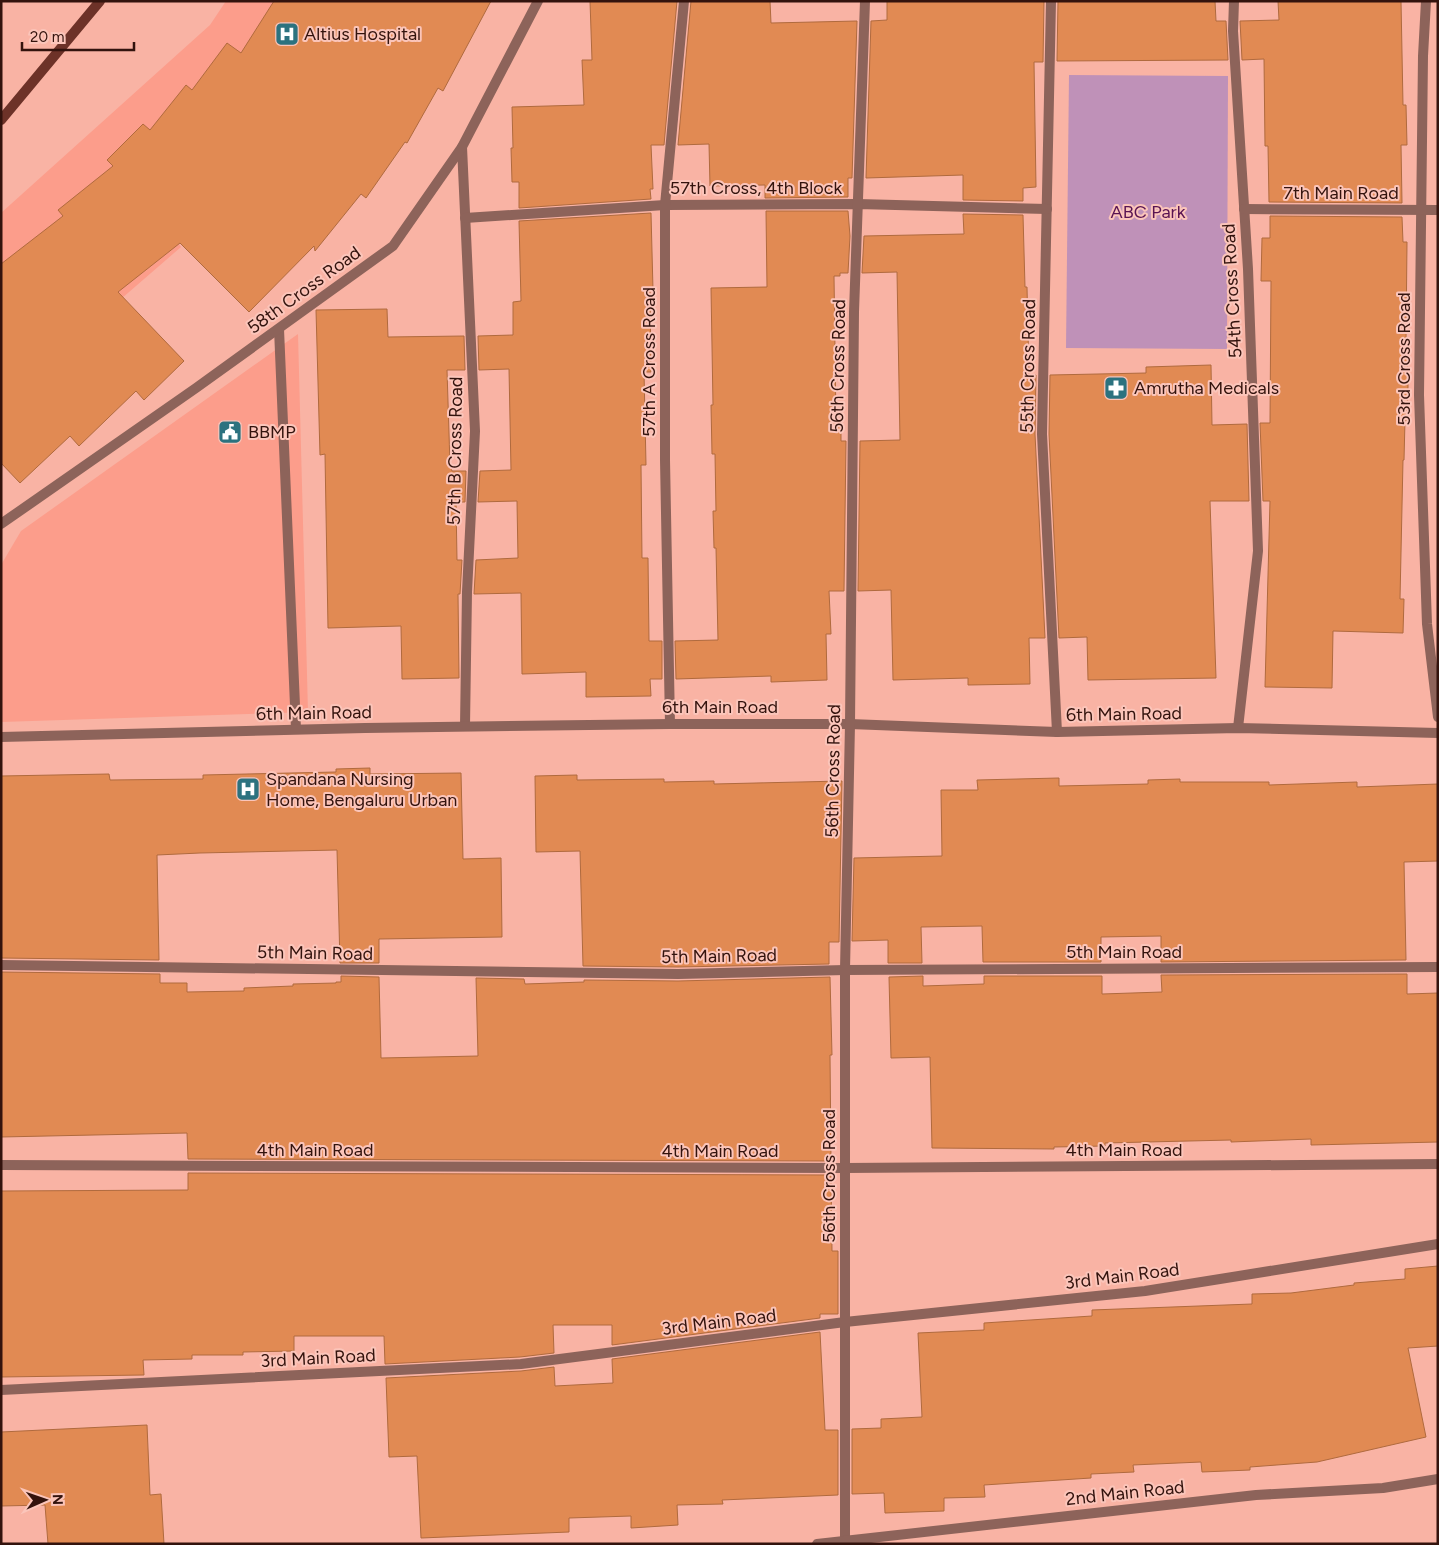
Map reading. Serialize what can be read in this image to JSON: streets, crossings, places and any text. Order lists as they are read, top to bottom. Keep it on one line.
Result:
{"streets":{"street":["57th Cross, 4th Block","7th Main Road","58th Cross Road","54th Cross Road","53rd Cross Road","57th A Cross Road","56th Cross Road","55th Cross Road","57th B Cross Road","6th Main Road","5th Main Road","4th Main Road","3rd Main Road","2nd Main Road"]},"crossings":[["57th Cross, 4th Block","57th A Cross Road"],["57th Cross, 4th Block","56th Cross Road"],["57th Cross, 4th Block","55th Cross Road"],["57th Cross, 4th Block","57th B Cross Road"],["7th Main Road","54th Cross Road"],["7th Main Road","53rd Cross Road"],["58th Cross Road","57th B Cross Road"],["54th Cross Road","6th Main Road"],["57th A Cross Road","6th Main Road"],["56th Cross Road","6th Main Road"],["56th Cross Road","5th Main Road"],["56th Cross Road","4th Main Road"],["56th Cross Road","3rd Main Road"],["56th Cross Road","2nd Main Road"],["55th Cross Road","6th Main Road"],["57th B Cross Road","6th Main Road"]],"parks":["ABC Park"],"places":{"hospital":["Altius Hospital","Spandana Nursing Home, Bengaluru Urban"],"pharmacy":["Amrutha Medicals"],"public building":["BBMP"]},"scale_bar":"20 m","north":"right"}
